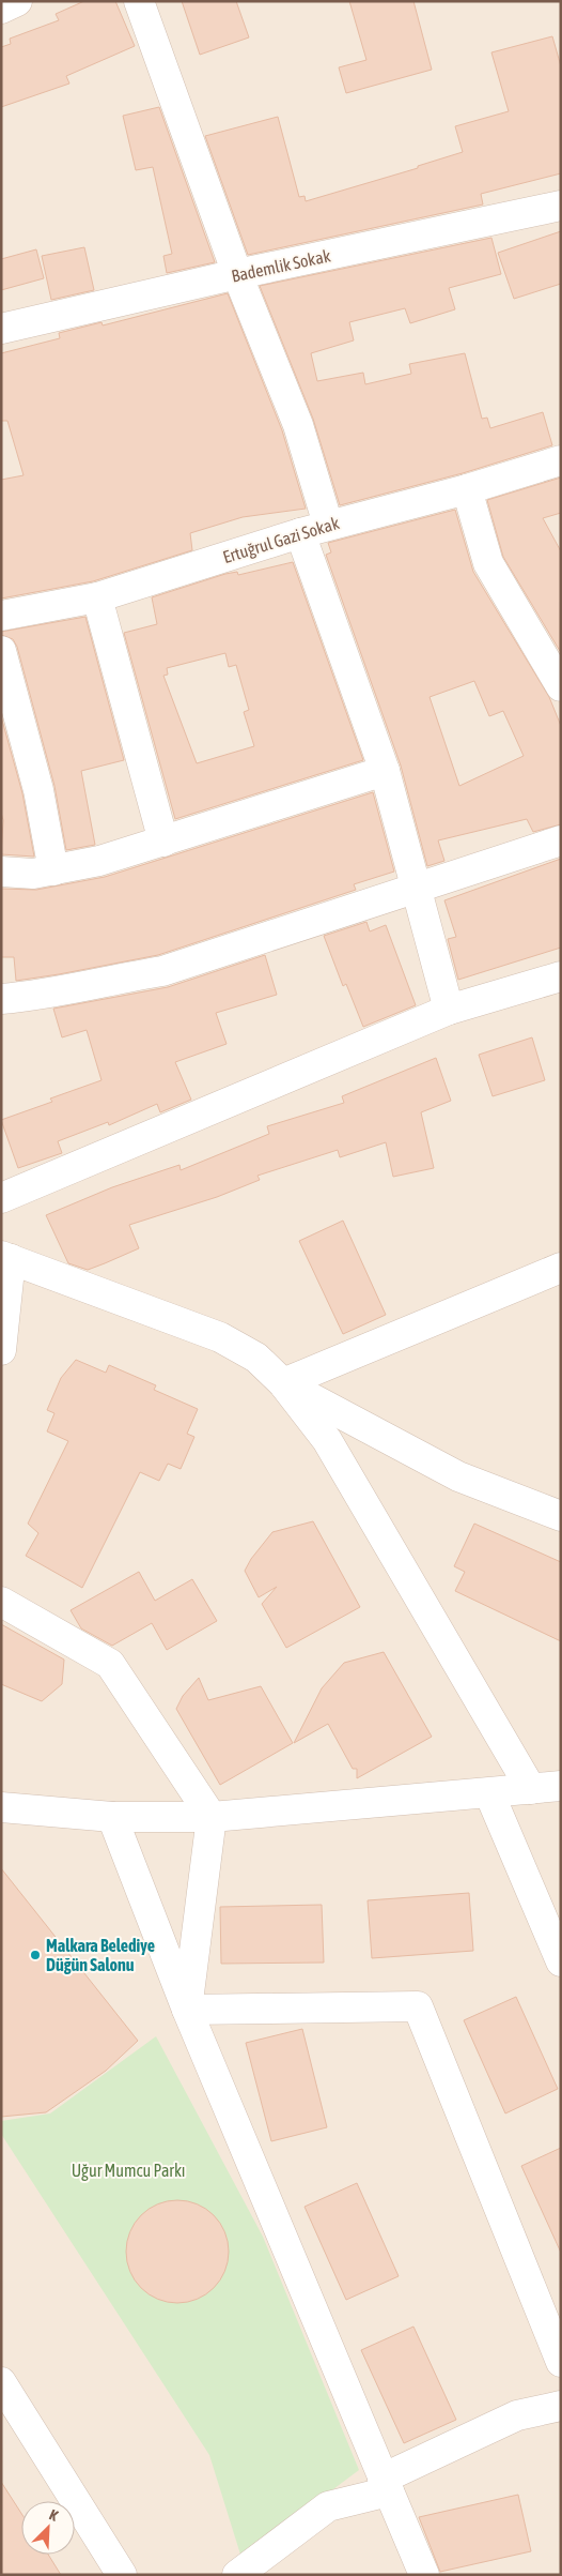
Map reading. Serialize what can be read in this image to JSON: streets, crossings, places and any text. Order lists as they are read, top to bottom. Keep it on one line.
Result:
{"streets":{"street":["Bademlik Sokak","Ertuğrul Gazi Sokak"]},"parks":["Uğur Mumcu Parkı"],"places":["Malkara Belediye Düğün Salonu"],"north":"top right"}
